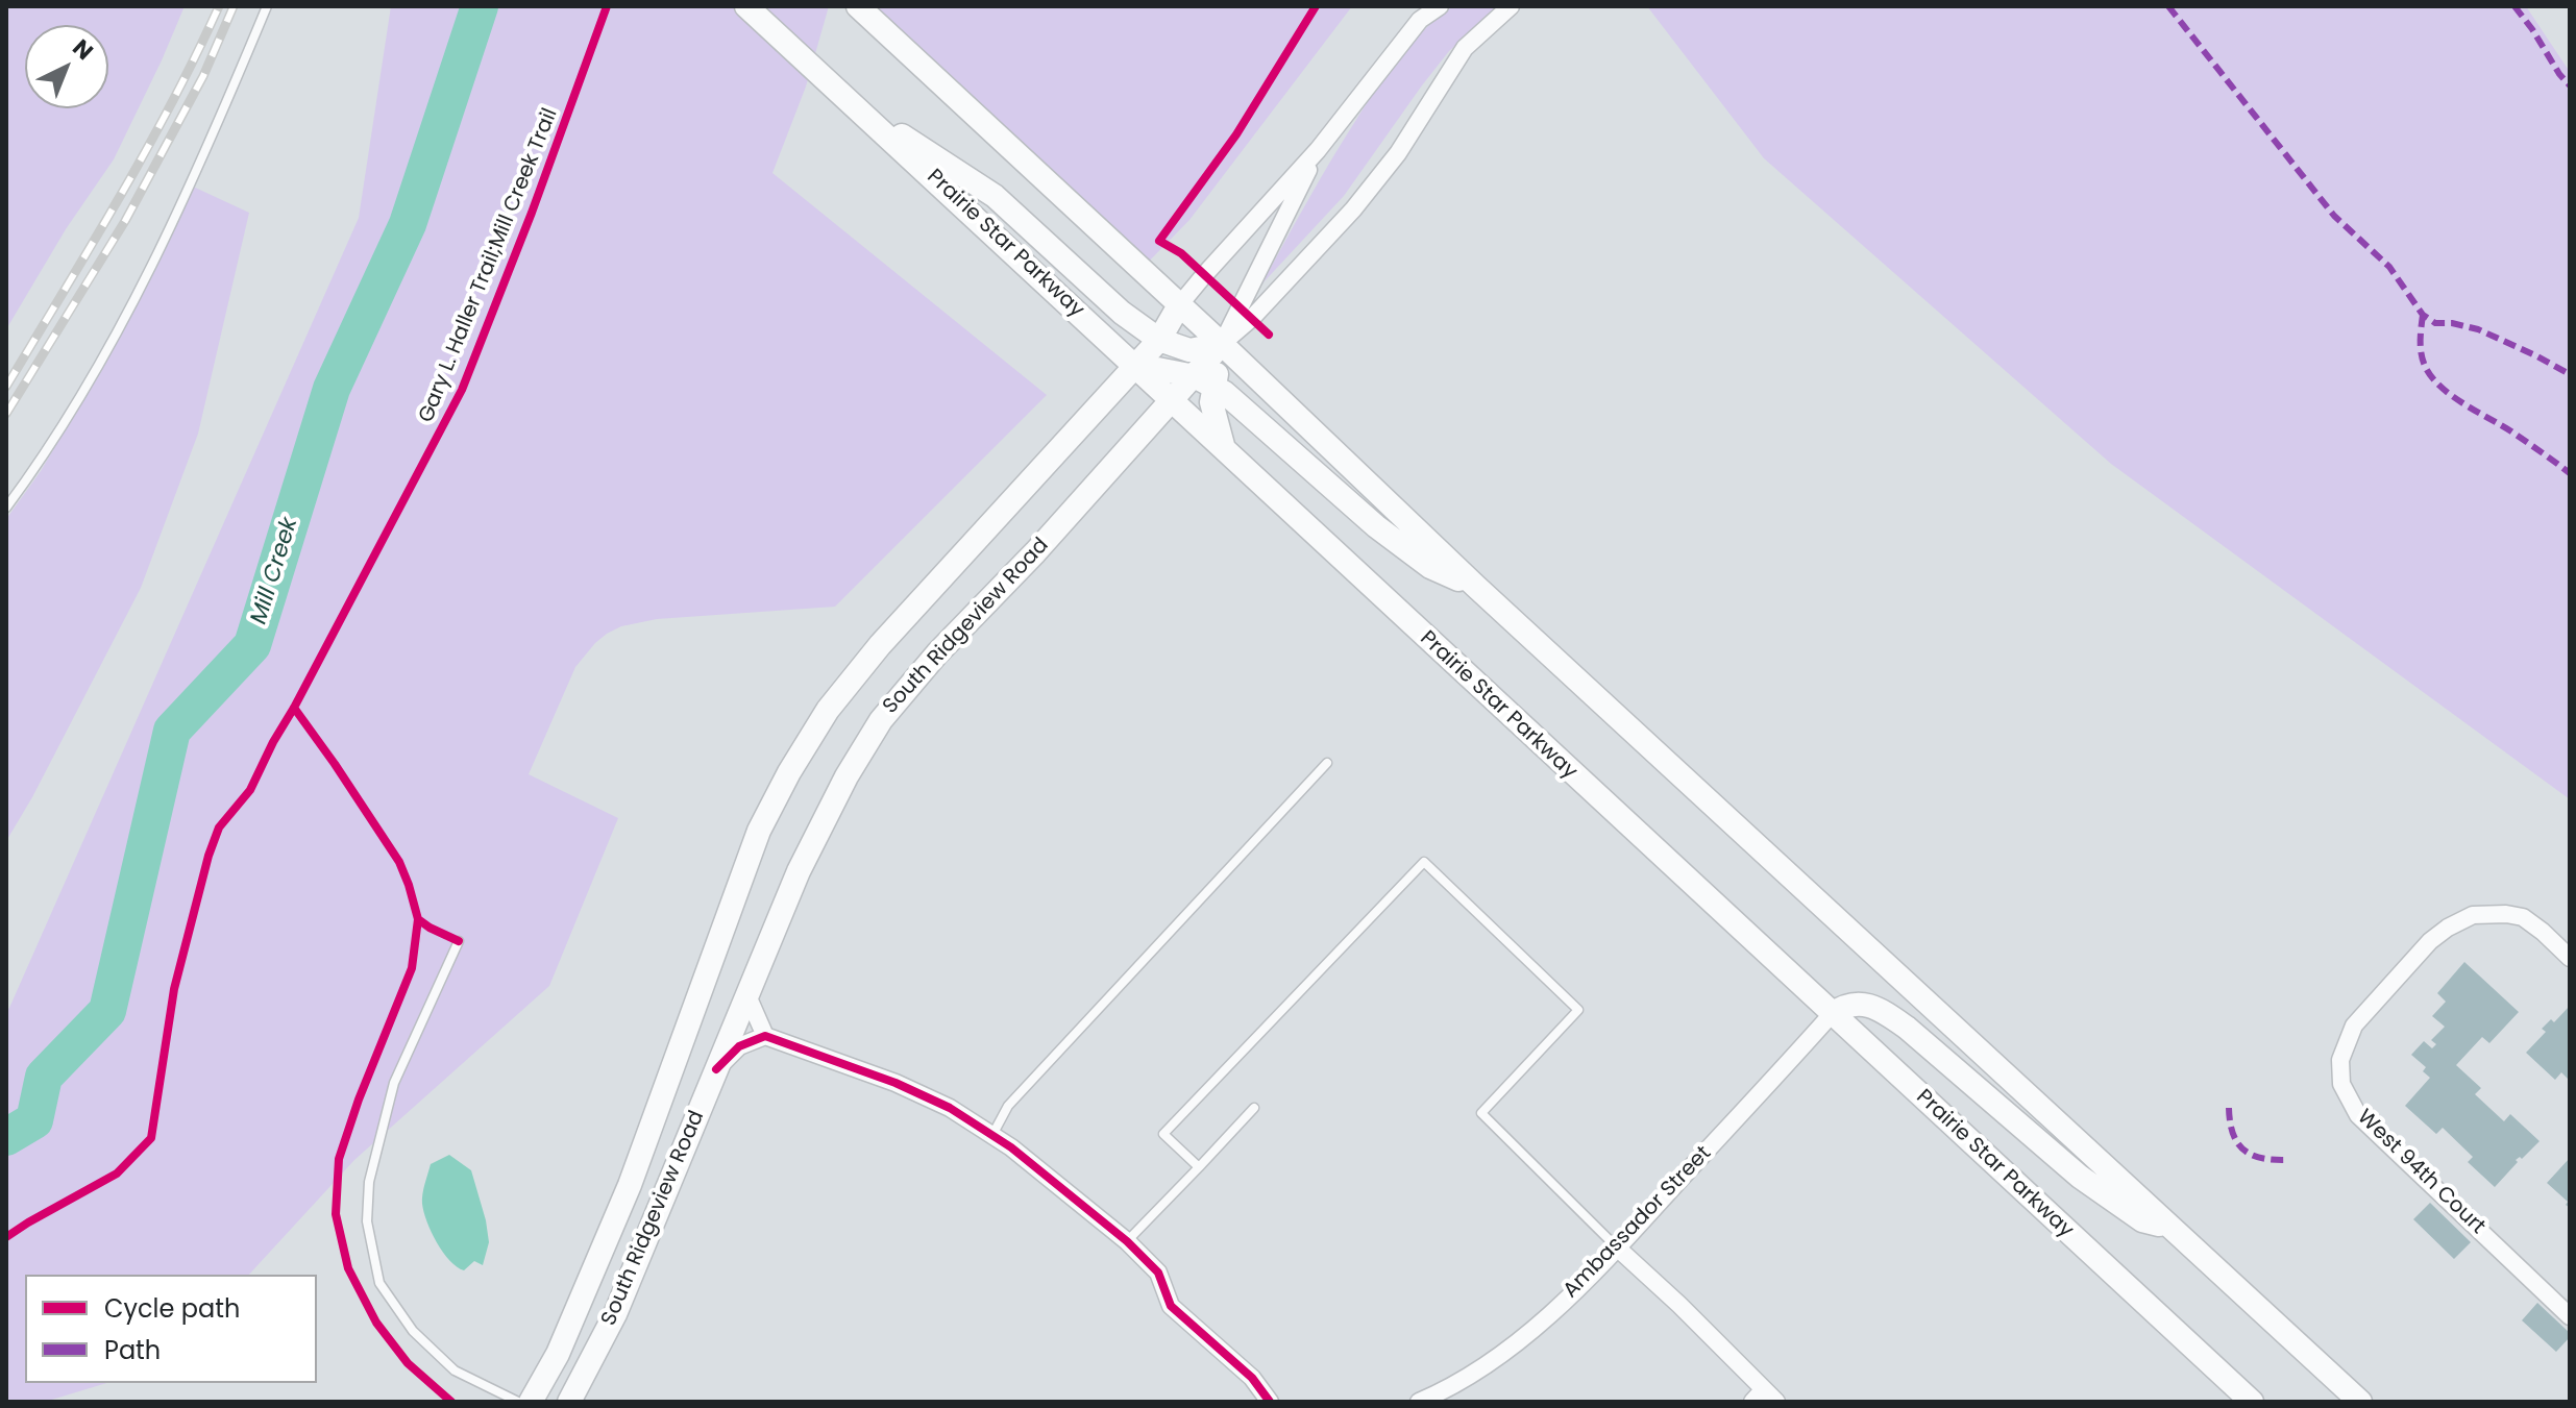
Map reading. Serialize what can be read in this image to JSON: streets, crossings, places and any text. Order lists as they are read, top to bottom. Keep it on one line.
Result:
{"streets":{"main road":["Prairie Star Parkway","South Ridgeview Road"],"street":["West 94th Court","Ambassador Street"],"cycle path":["Gary L. Haller Trail;Mill Creek Trail"]},"crossings":[["Prairie Star Parkway","South Ridgeview Road"],["Prairie Star Parkway","Ambassador Street"]],"water":["Mill Creek"],"legend":["Cycle path","Path"],"north":"top right"}
